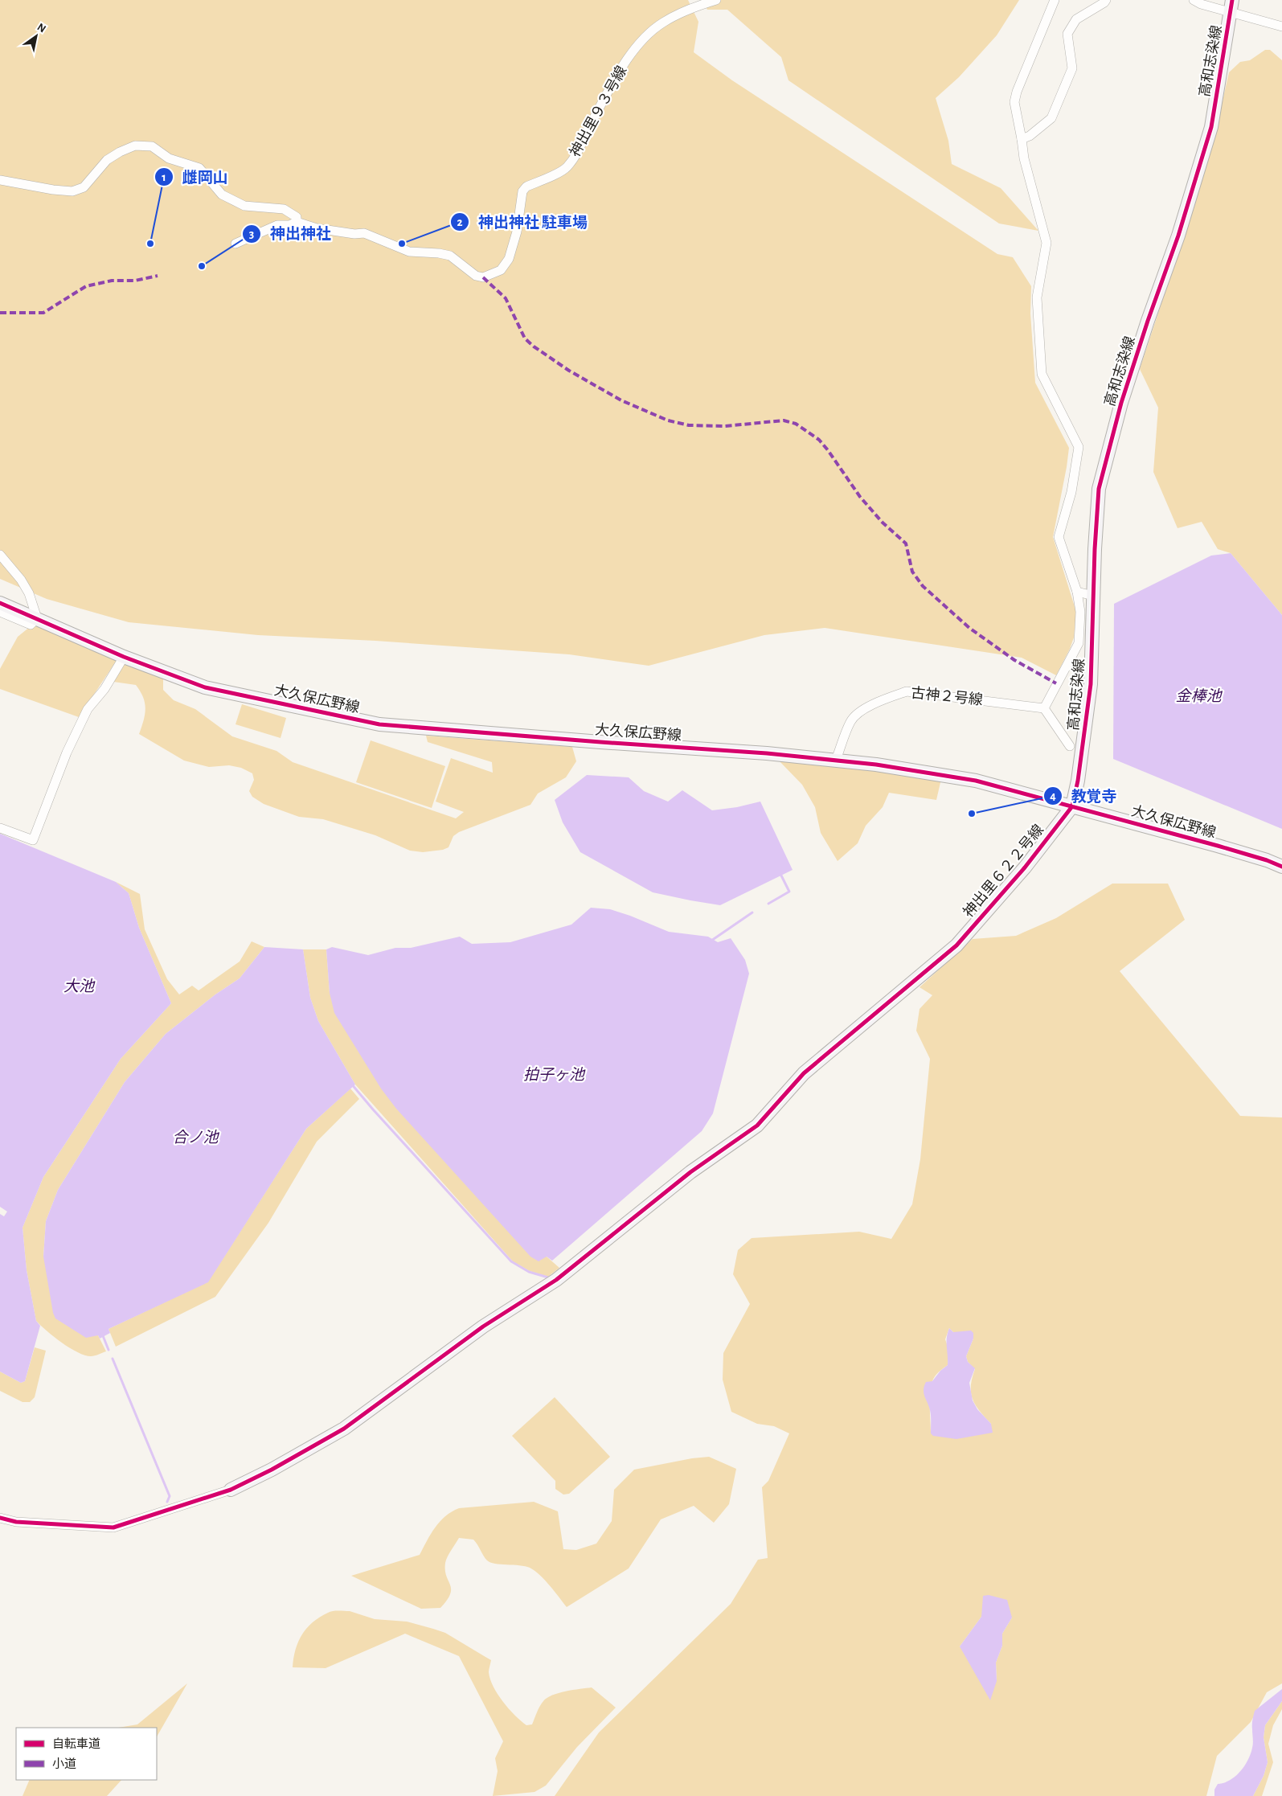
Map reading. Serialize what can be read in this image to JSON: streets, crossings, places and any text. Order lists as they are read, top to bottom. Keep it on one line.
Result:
{"streets":{"street":["高和志染線","神出里９３号線","古神２号線","大久保広野線","神出里６２２号線"]},"crossings":[["高和志染線","大久保広野線"],["高和志染線","神出里６２２号線"],["古神２号線","大久保広野線"],["大久保広野線","神出里６２２号線"]],"water":["金棒池","大池","拍子ヶ池","合ノ池"],"places":["雌岡山","神出神社 駐車場","神出神社","教覚寺"],"legend":["自転車道","小道"],"north":"top right"}
